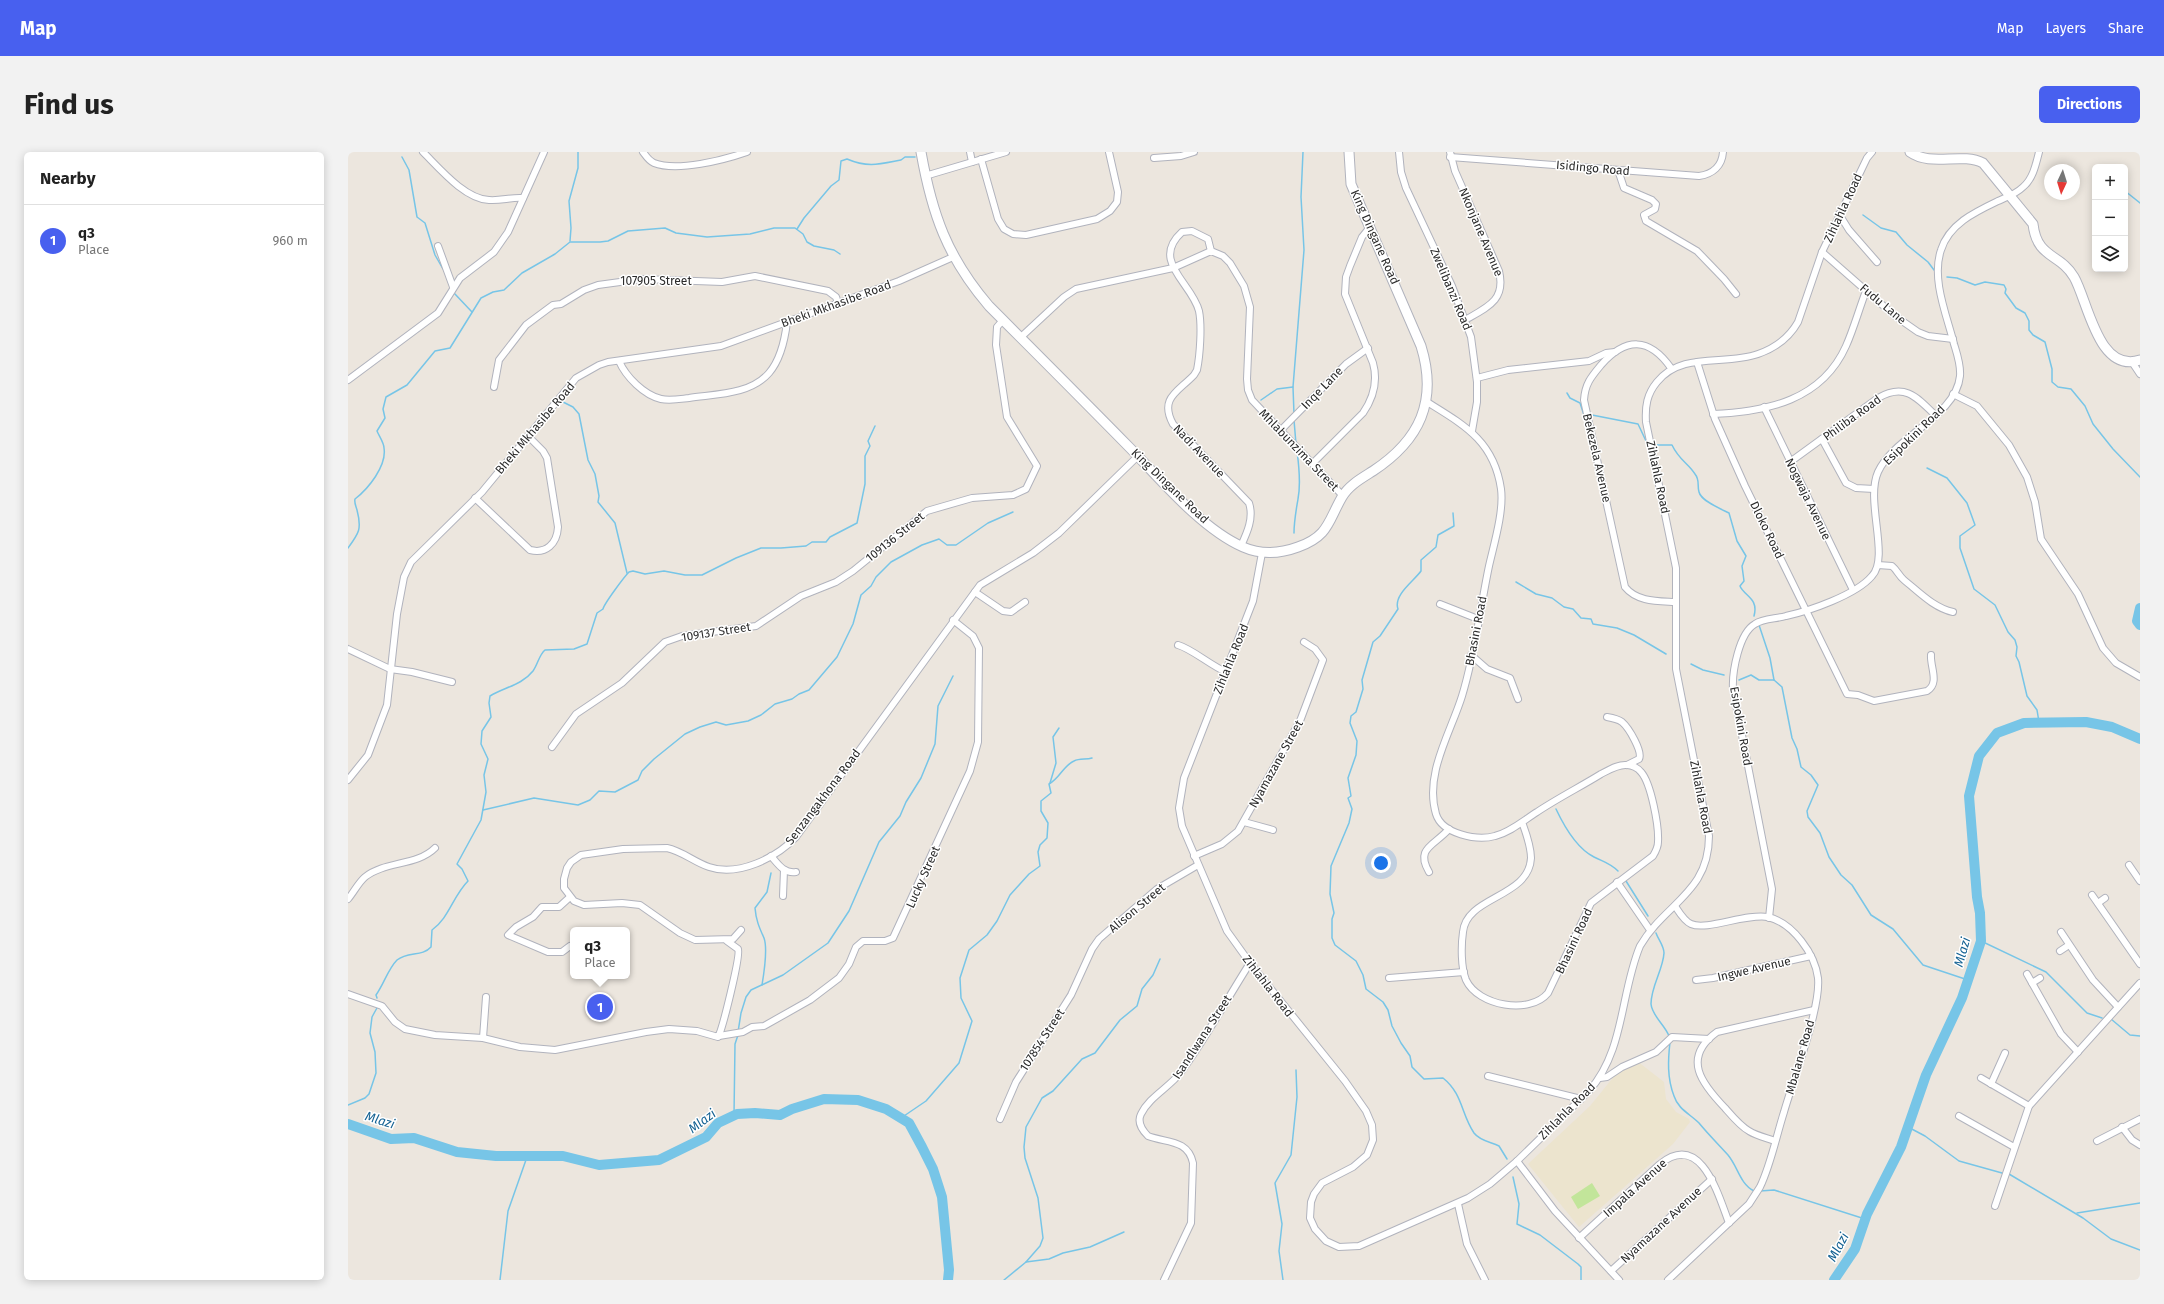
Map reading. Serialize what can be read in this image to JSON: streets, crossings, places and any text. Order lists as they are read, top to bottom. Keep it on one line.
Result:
{"streets":{"street":["Isidingo Road","Zihlahla Road","Nkonjane Avenue","King Dingane Road","107905 Street","Zwelibanzi Road","Bheki Mkhasibe Road","Fudu Lane","Inqe Lane","Philiba Road","Esipokini Road","Mhlabunzima Street","Nadi Avenue","Bekezela Avenue","Nogwaja Avenue","Dloko Road","109136 Street","Bhasini Road","109137 Street","Nyamazane Street","Senzangakhona Road","Lucky Street","Alison Street","Ingwe Avenue","Isandlwana Street","107854 Street","Mbalane Road","Impala Avenue","Nyamazane Avenue"]},"crossings":[["Isidingo Road","Nkonjane Avenue"],["Zihlahla Road","King Dingane Road"],["Zihlahla Road","Fudu Lane"],["Zihlahla Road","Bekezela Avenue"],["Zihlahla Road","Dloko Road"],["Zihlahla Road","Nyamazane Street"],["Zihlahla Road","Alison Street"],["Zihlahla Road","Isandlwana Street"],["Nkonjane Avenue","Zwelibanzi Road"],["King Dingane Road","Bheki Mkhasibe Road"],["King Dingane Road","Mhlabunzima Street"],["King Dingane Road","Nadi Avenue"],["King Dingane Road","109136 Street"],["King Dingane Road","Bhasini Road"],["King Dingane Road","Senzangakhona Road"],["107905 Street","Bheki Mkhasibe Road"],["Zwelibanzi Road","Bhasini Road"],["Fudu Lane","Esipokini Road"],["Inqe Lane","Mhlabunzima Street"],["Philiba Road","Esipokini Road"],["Philiba Road","Nogwaja Avenue"],["Esipokini Road","Nogwaja Avenue"],["Esipokini Road","Dloko Road"],["Esipokini Road","Mbalane Road"],["109136 Street","109137 Street"],["Senzangakhona Road","Lucky Street"],["Alison Street","107854 Street"],["Ingwe Avenue","Mbalane Road"],["Mbalane Road","Impala Avenue"],["Impala Avenue","Nyamazane Avenue"]],"water":["Mlazi"],"north":"bottom","page":{"header":"Map","nav":["Map","Layers","Share"],"buttons":"Directions","title":"Find us","heading":"Nearby","map_buttons":["+","−"],"list":[{"mark":"1","name":"q3","note":"Place","value":"960 m"}],"popup":["q3","Place"],"pins":"1"}}
